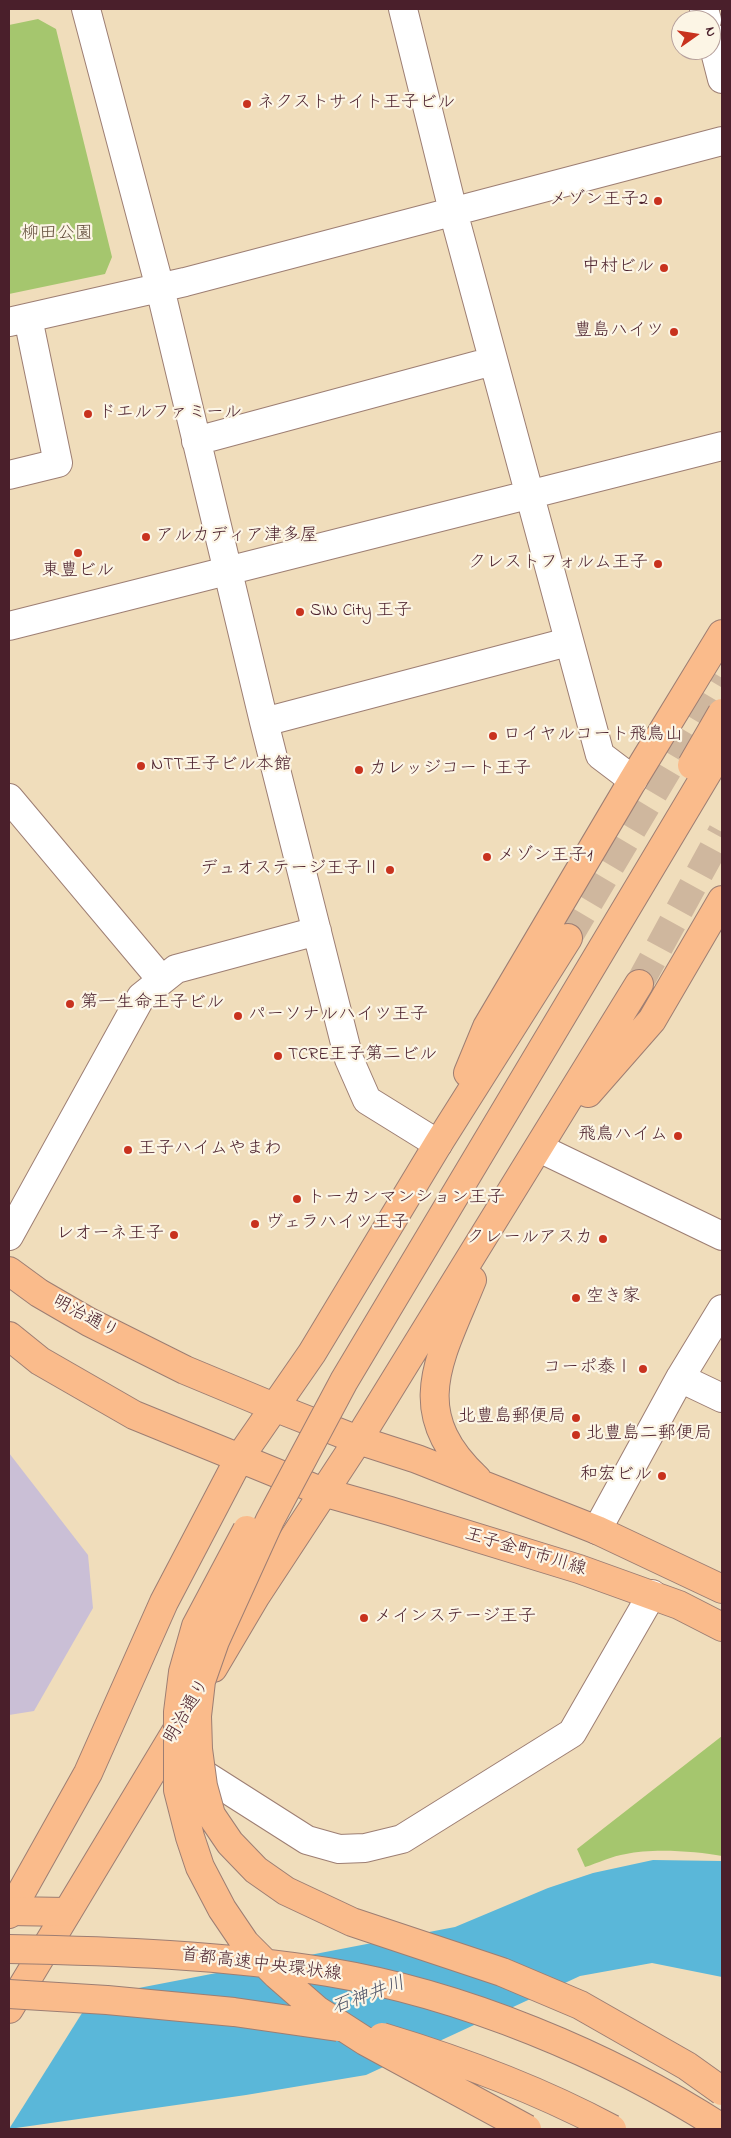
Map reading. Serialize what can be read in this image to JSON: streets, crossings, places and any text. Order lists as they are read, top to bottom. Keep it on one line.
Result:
{"streets":{"main road":["明治通り","王子金町市川線","首都高速中央環状線"]},"crossings":[["明治通り","王子金町市川線"]],"water":["石神井川"],"parks":["柳田公園"],"places":["ネクストサイト王子ビル","メゾン王子2","中村ビル","豊島ハイツ","ドエルファミール","アルカディア津多屋","東豊ビル","クレストフォルム王子","SIN City 王子","ロイヤルコート飛鳥山","NTT王子ビル本館","カレッジコート王子","メゾン王子1","デュオステージ王子Ⅱ","第一生命王子ビル","パーソナルハイツ王子","TCRE王子第二ビル","飛鳥ハイム","王子ハイムやまわ","トーカンマンション王子","ヴェラハイツ王子","レオーネ王子","クレールアスカ","空き家","コーポ泰Ⅰ","北豊島郵便局","北豊島二郵便局","和宏ビル","メインステージ王子"],"north":"right"}
